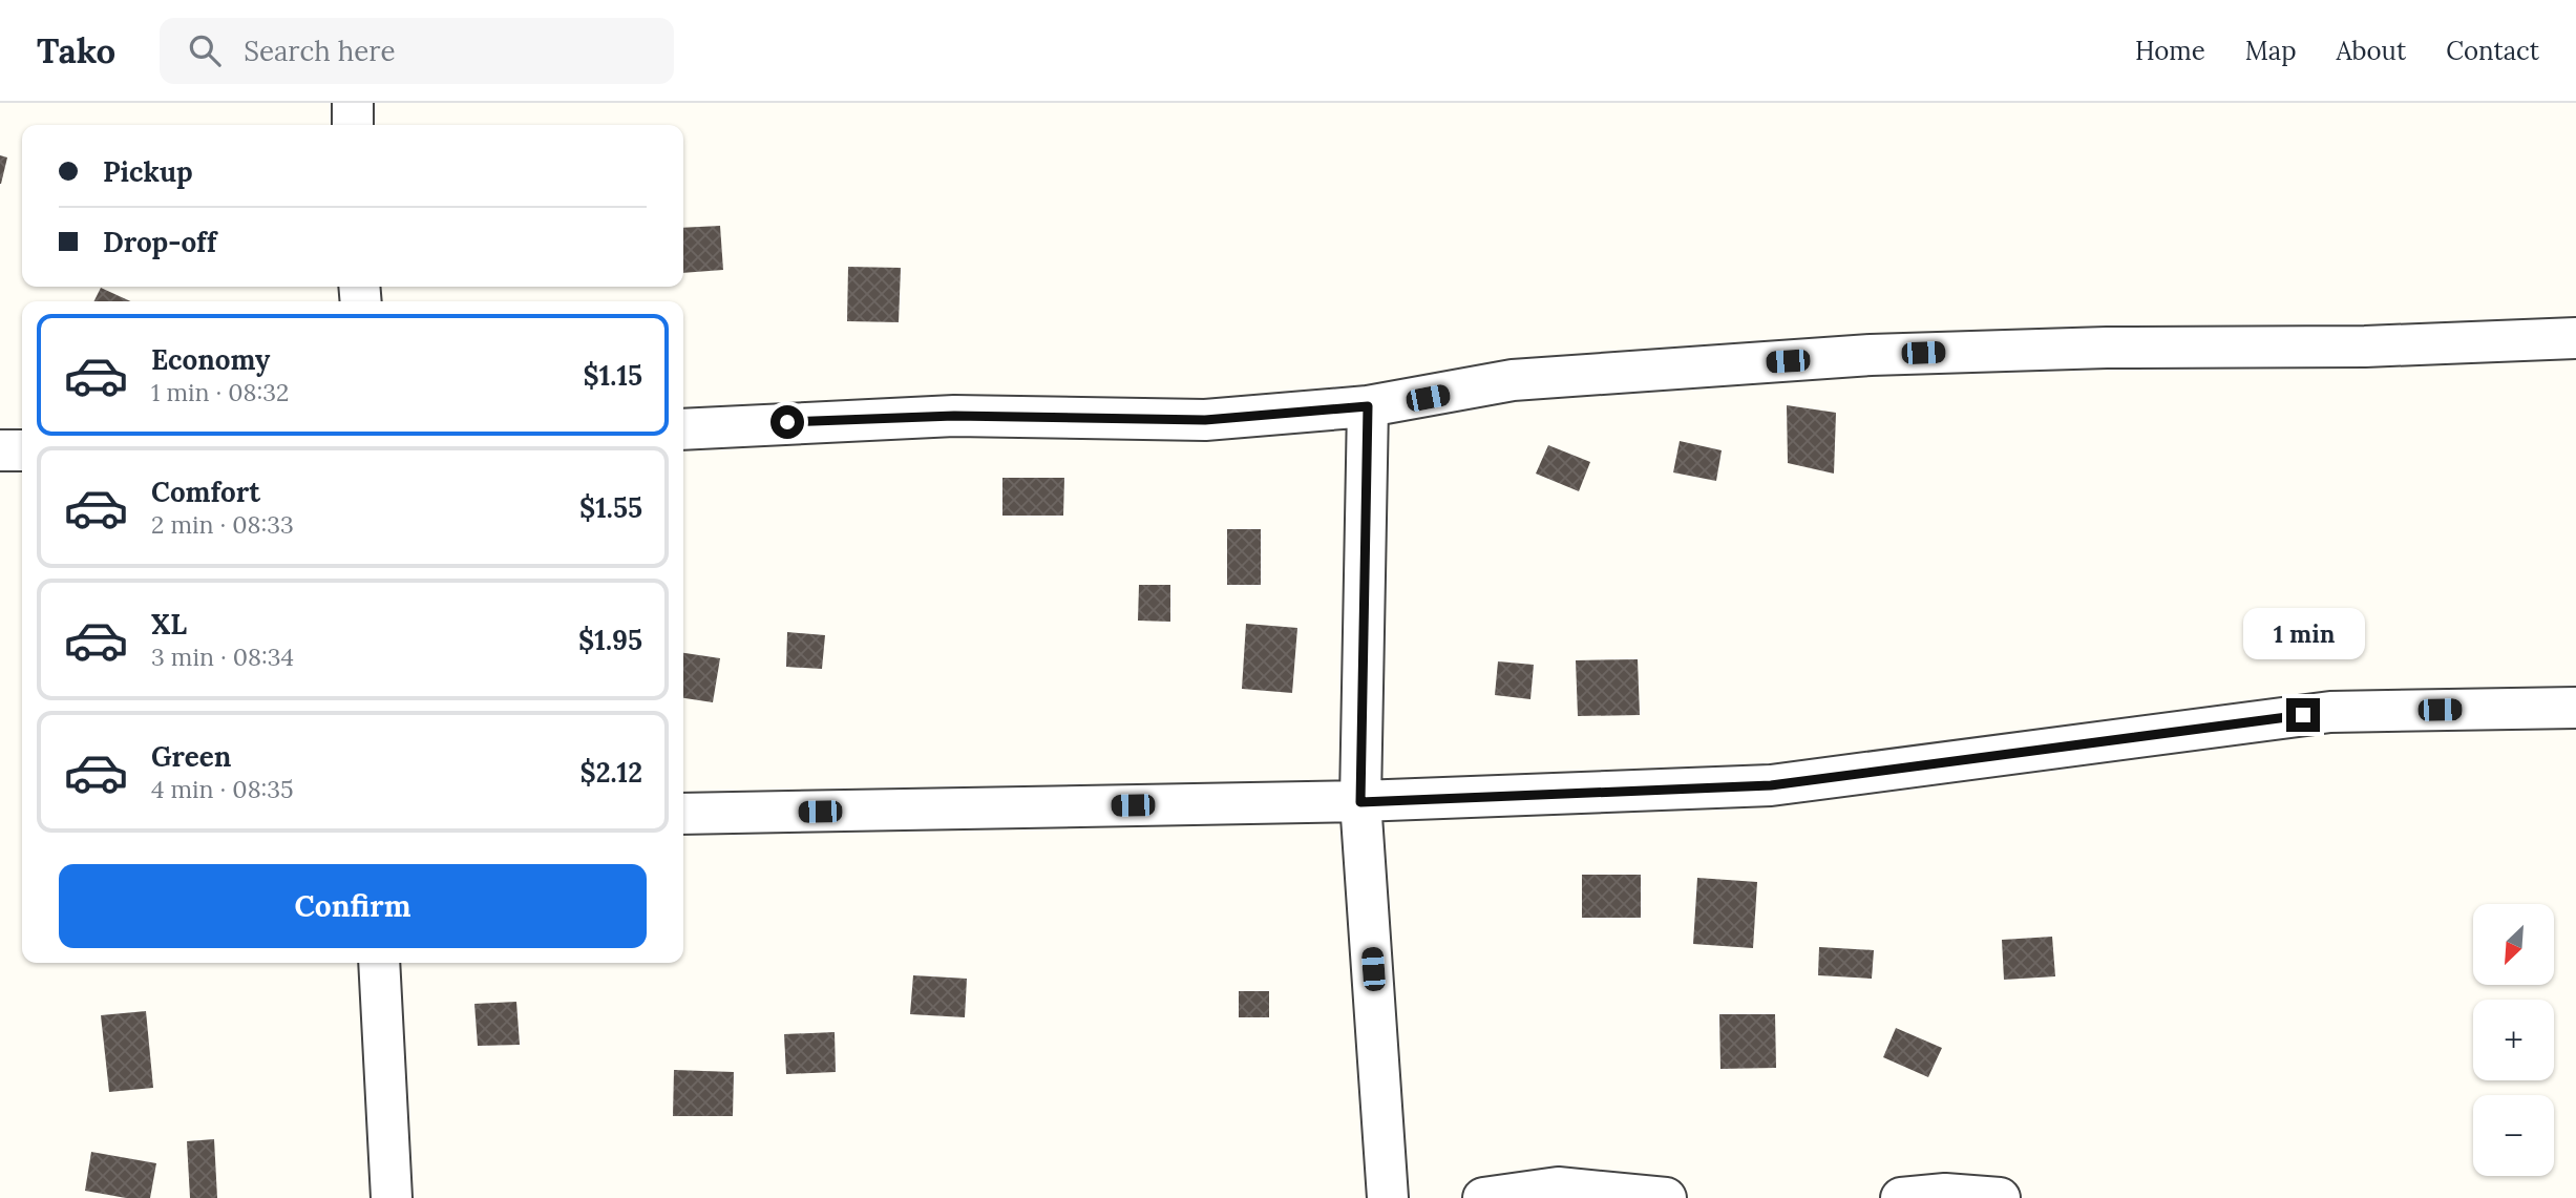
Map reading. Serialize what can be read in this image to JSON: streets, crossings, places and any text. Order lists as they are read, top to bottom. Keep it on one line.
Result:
{"north":"bottom left","page":{"header":"Tako","search":"Search here","nav":["Home","Map","About","Contact"],"banner":["Pickup","Drop-off"],"list":[{"name":"Economy","note":"1 min · 08:32","value":"$1.15"},{"name":"Comfort","note":"2 min · 08:33","value":"$1.55"},{"name":"XL","note":"3 min · 08:34","value":"$1.95"},{"name":"Green","note":"4 min · 08:35","value":"$2.12"}],"bubble":"1 min","buttons":"Confirm","map_buttons":["+","−"]}}
